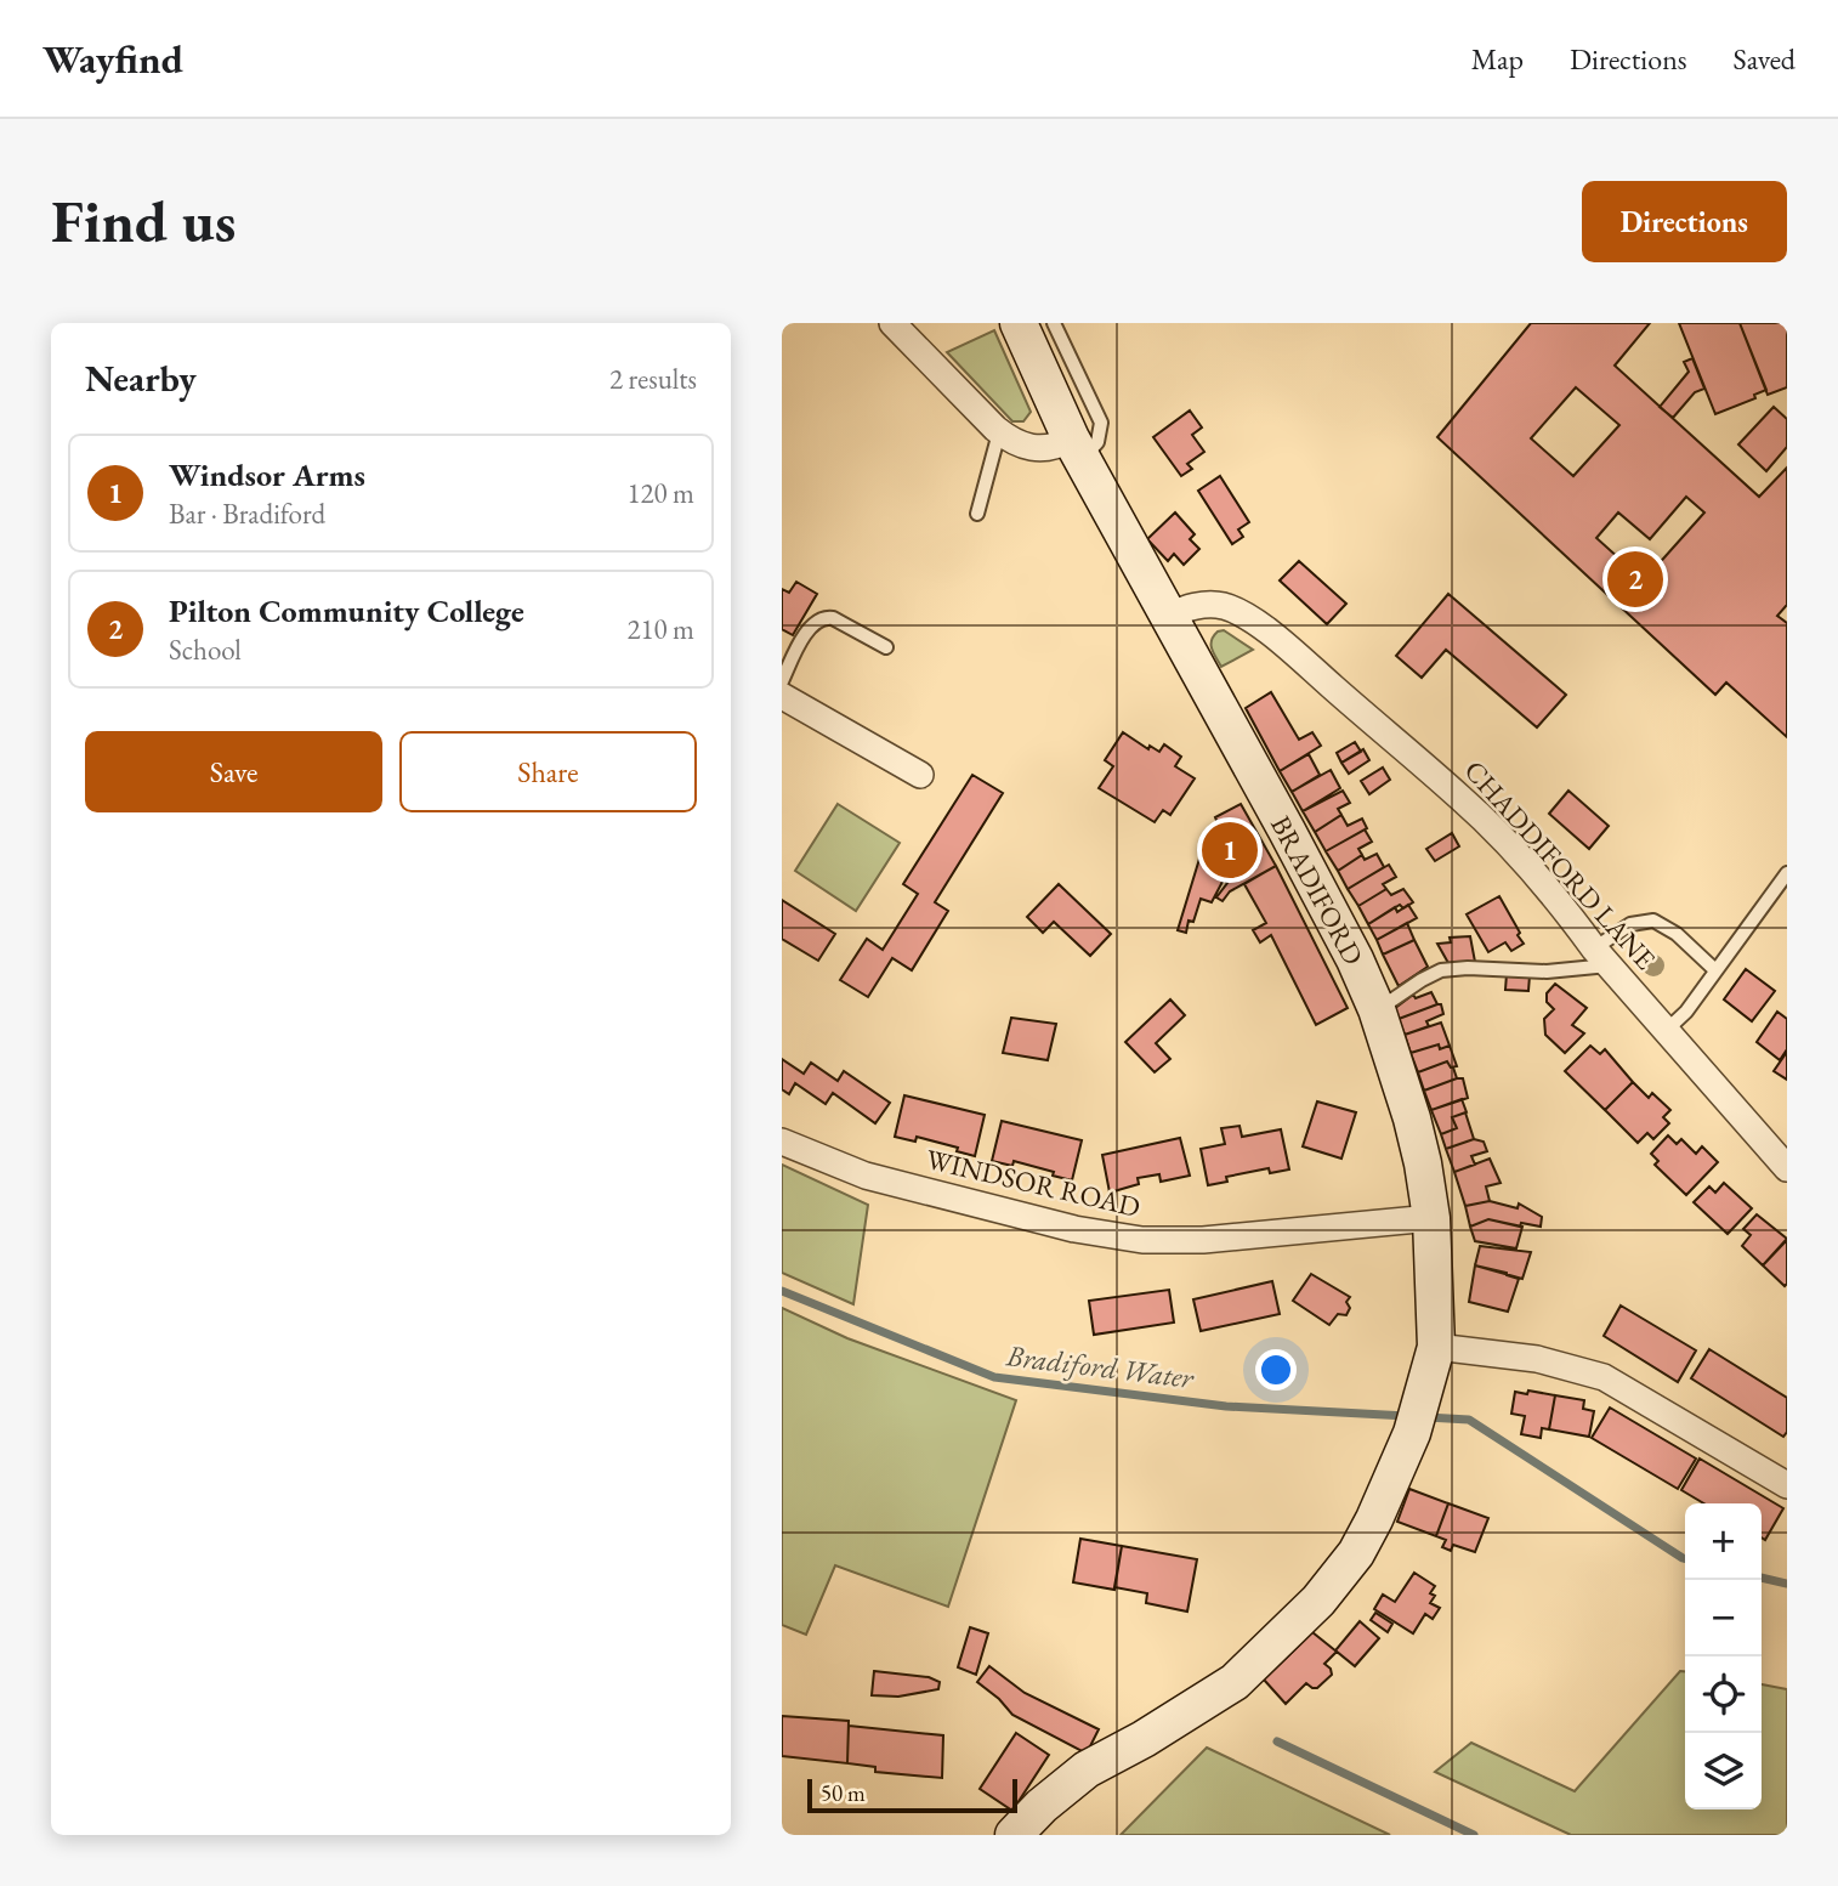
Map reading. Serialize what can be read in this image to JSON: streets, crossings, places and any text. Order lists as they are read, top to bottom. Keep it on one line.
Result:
{"streets":{"street":["CHADDIFORD LANE","BRADIFORD","WINDSOR ROAD"]},"crossings":[["CHADDIFORD LANE","BRADIFORD"],["BRADIFORD","WINDSOR ROAD"]],"water":["Bradiford Water"],"scale_bar":"50 m","page":{"header":"Wayfind","nav":["Map","Directions","Saved"],"buttons":["Directions",["Save","Share"]],"title":"Find us","heading":["Nearby","2 results"],"list":[{"mark":"1","name":"Windsor Arms","note":"Bar · Bradiford","value":"120 m"},{"mark":"2","name":"Pilton Community College","note":"School","value":"210 m"}],"pins":["2","1"],"map_buttons":["+","−"],"scale":"50 m"}}
